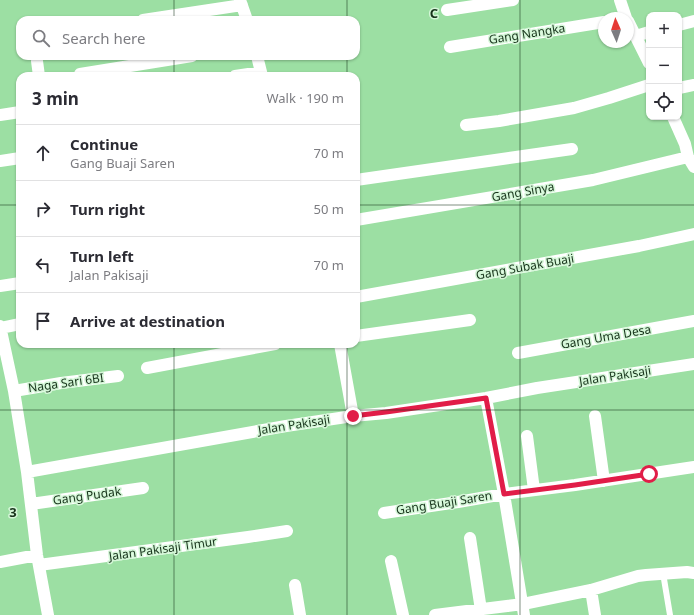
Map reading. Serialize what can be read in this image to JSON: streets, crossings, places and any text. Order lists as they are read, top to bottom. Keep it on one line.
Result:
{"streets":{"street":["Gang Nangka","Gang Sinya","Gang Subak Buaji","Gang Uma Desa","Jalan Pakisaji","Naga Sari 6BI","Gang Pudak","Gang Buaji Saren","Jalan Pakisaji Timur"]},"north":"top","page":{"map_buttons":["+","−"],"search":"Search here","heading":["3 min","Walk · 190 m"],"list":[["Continue","Gang Buaji Saren","70 m"],["Turn right","50 m"],["Turn left","Jalan Pakisaji","70 m"],"Arrive at destination"]},"grid":{"columns":["C"],"rows":["3"]}}
